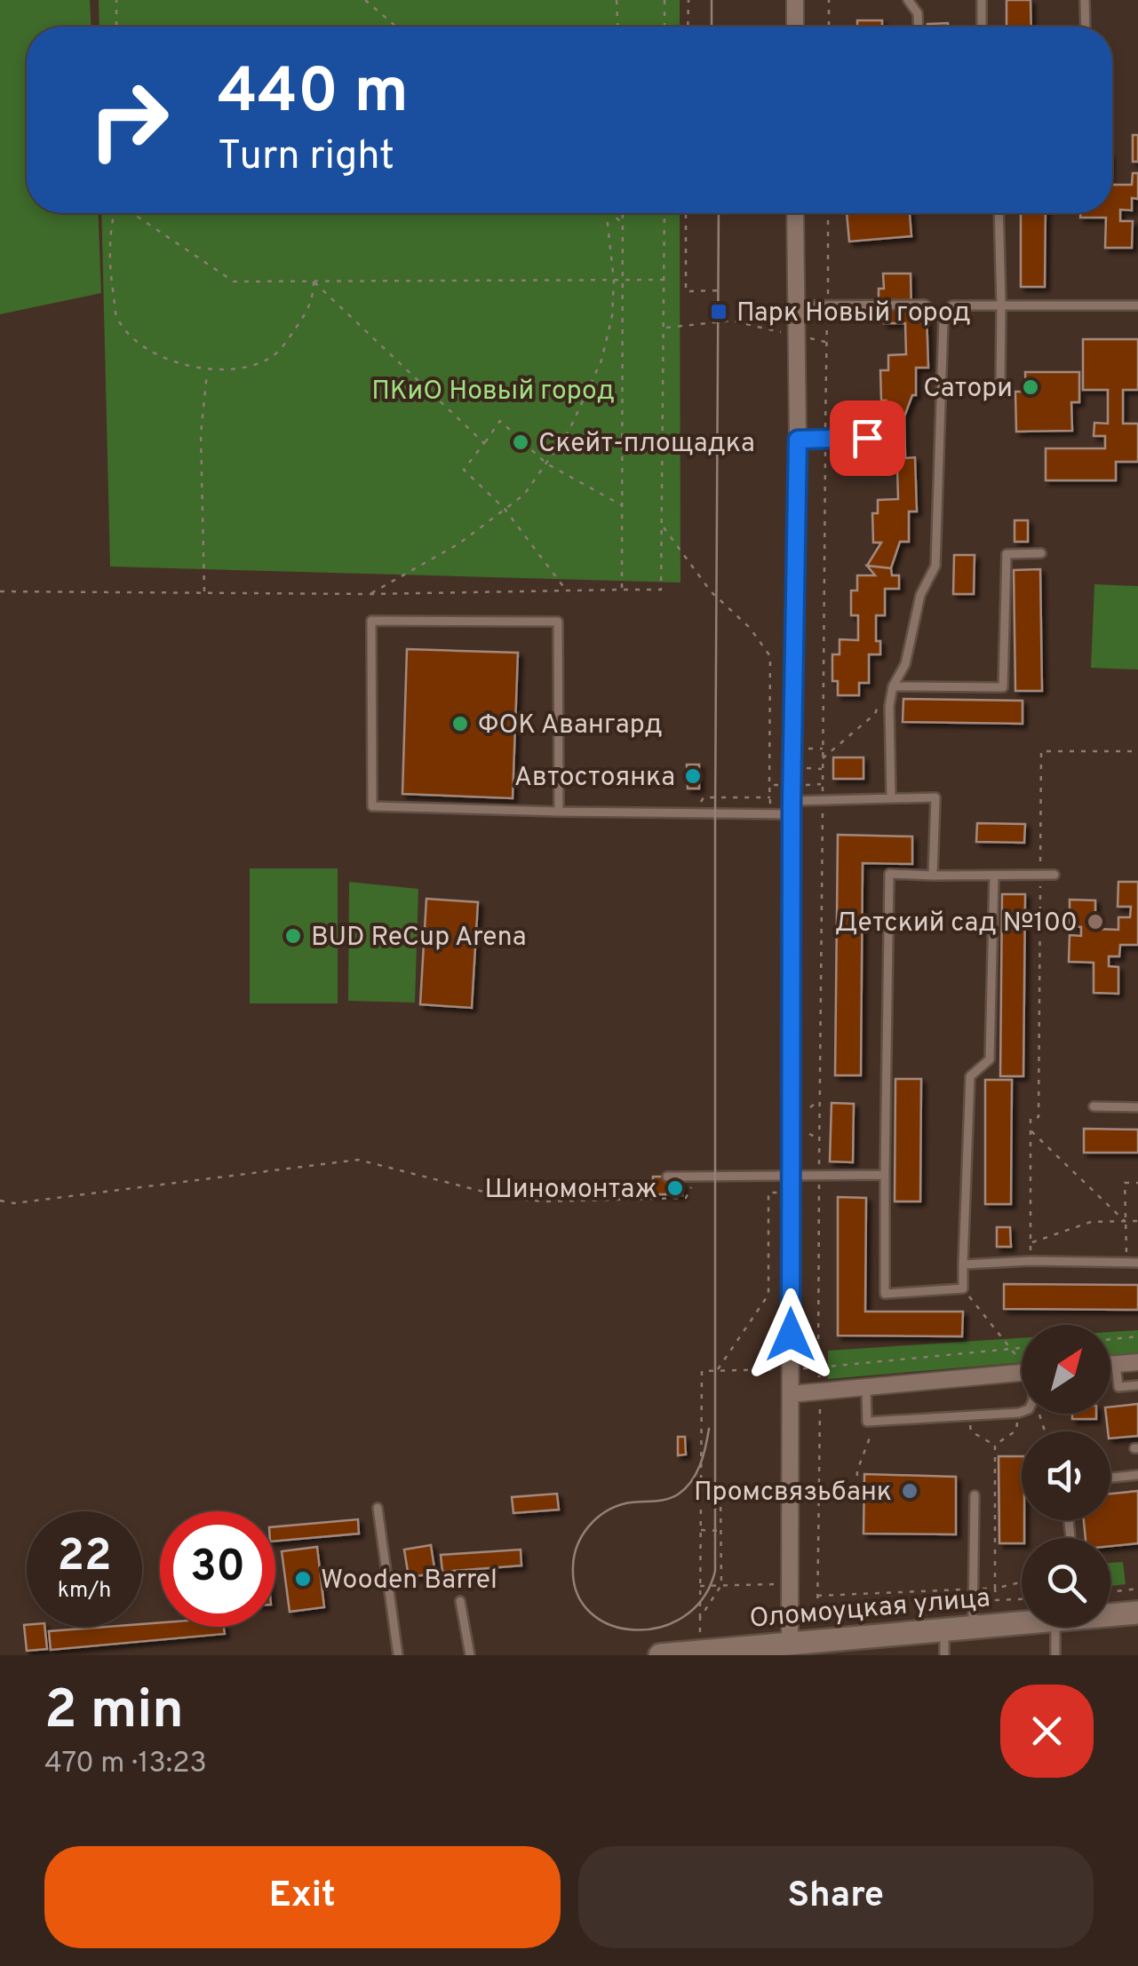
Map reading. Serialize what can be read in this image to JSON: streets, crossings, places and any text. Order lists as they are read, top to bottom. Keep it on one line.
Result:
{"streets":{"street":["Оломоуцкая улица"]},"parks":["ПКиО Новый город"],"places":{"transit":["Парк Новый город"],"other":["Сатори","Скейт-площадка","ФОК Авангард","Автостоянка","Детский сад №100","BUD ReCup Arena","Шиномонтаж","Промсвязьбанк","Wooden Barrel"]},"north":"top right","page":{"turn":["440 m","Turn right"],"speed":"22 km/h","limit":"30","heading":["2 min","470 m · 13:23"],"buttons":["Exit","Share"]}}
